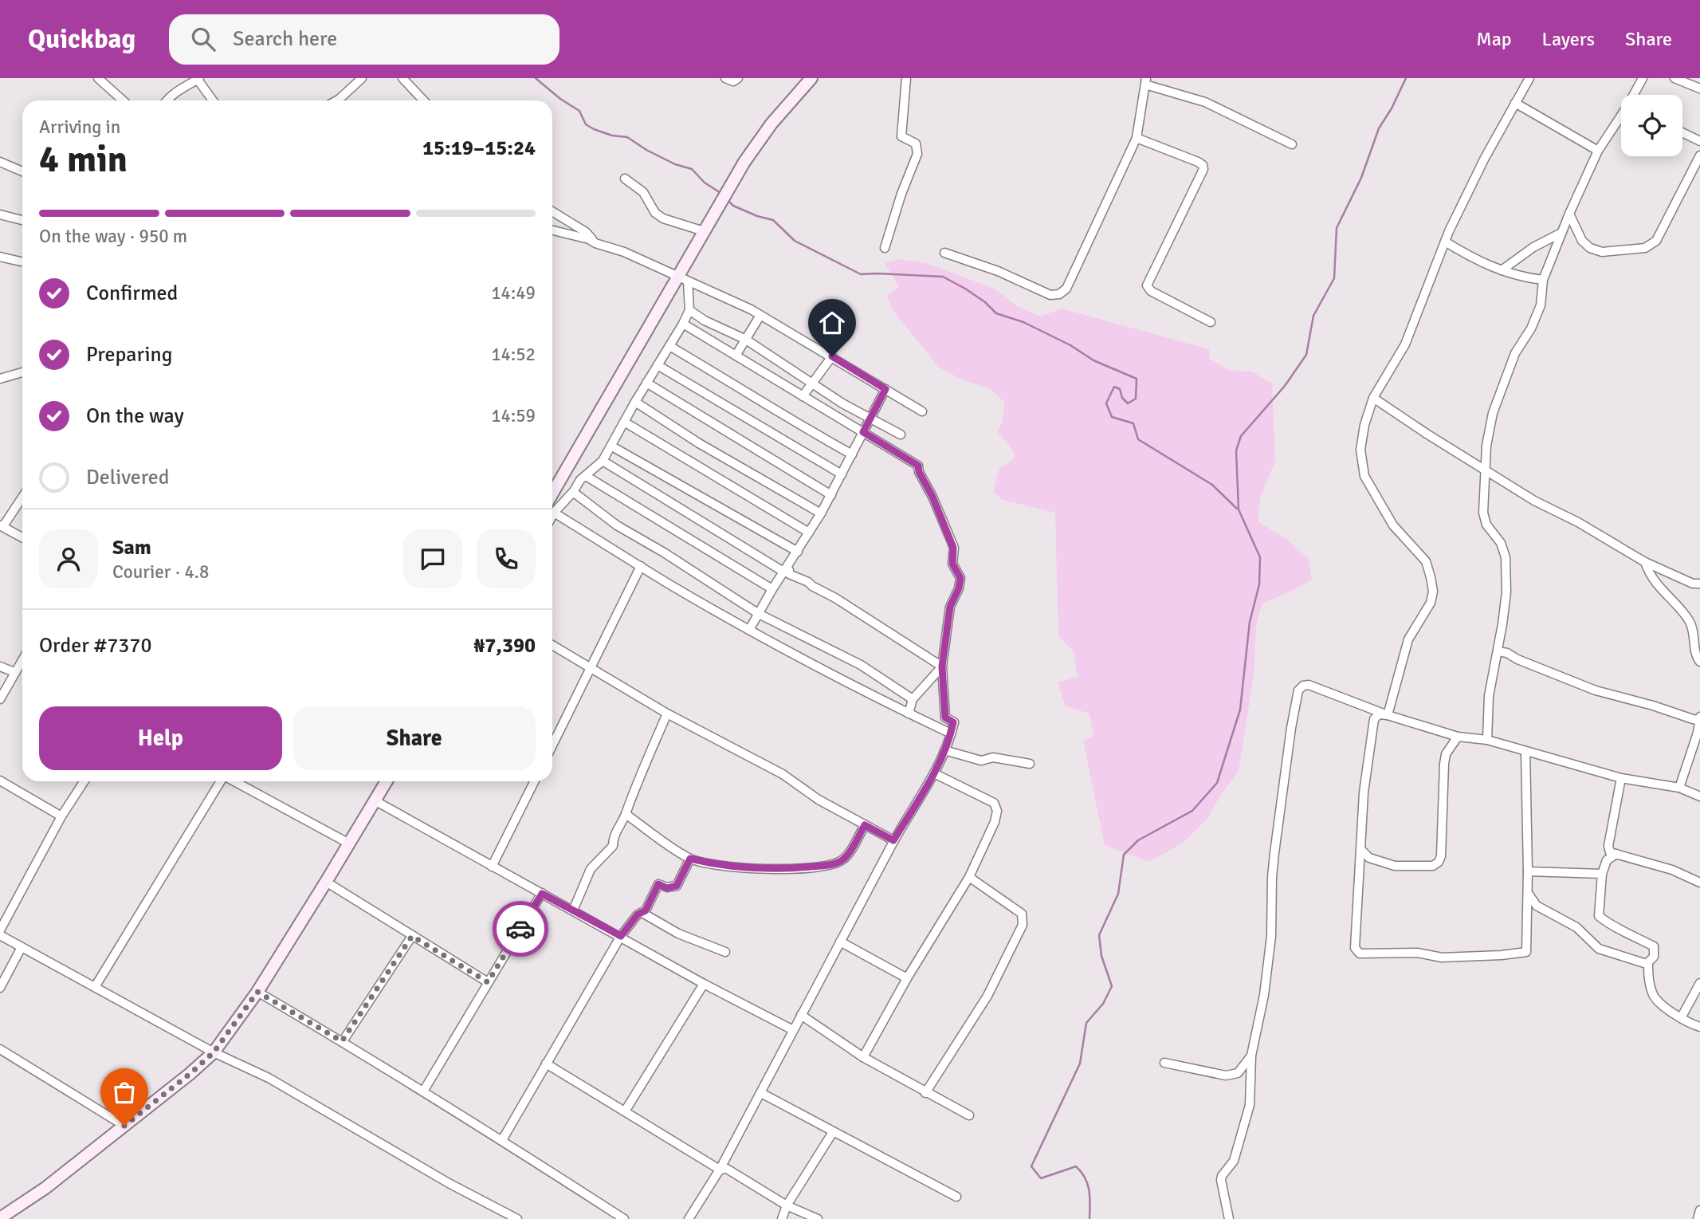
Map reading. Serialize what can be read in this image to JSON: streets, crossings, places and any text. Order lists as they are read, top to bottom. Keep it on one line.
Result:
{"page":{"header":"Quickbag","search":"Search here","nav":["Map","Layers","Share"],"heading":["4 min","Arriving in","15:19–15:24"],"panel":["Sam","Courier · 4.8","Order #7370","₦7,390"],"bar":"On the way · 950 m","list":[["Confirmed","14:49"],["Preparing","14:52"],["On the way","14:59"],"Delivered"],"buttons":["Help","Share"]}}
